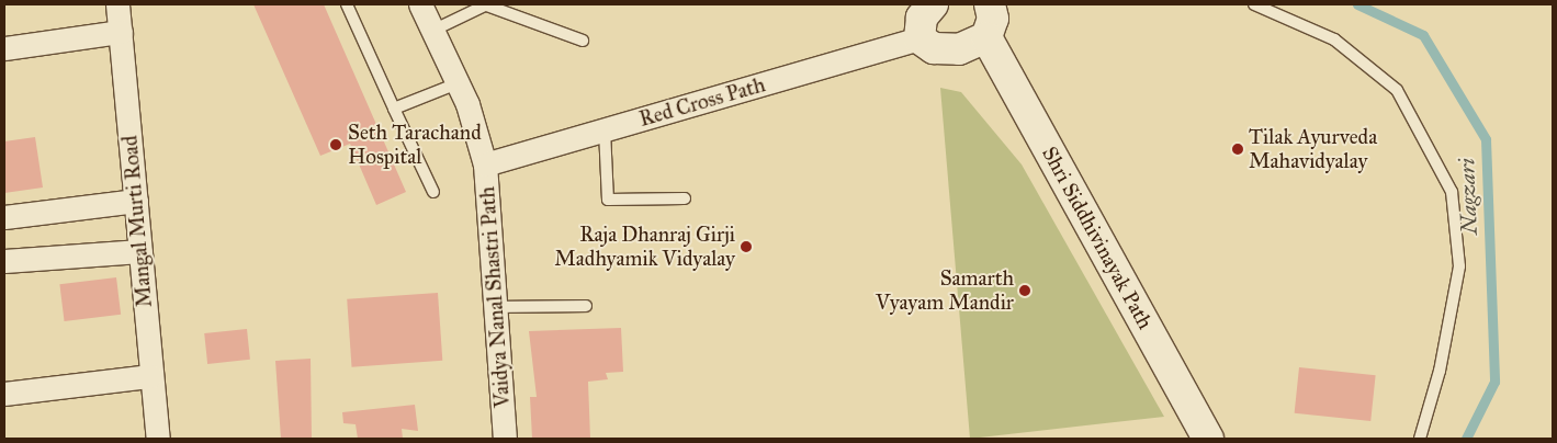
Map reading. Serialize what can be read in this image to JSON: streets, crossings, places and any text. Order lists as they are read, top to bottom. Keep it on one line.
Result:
{"streets":{"street":["Red Cross Path","Mangal Murti Road","Shri Siddhivinayak Path","Vaidya Nanal Shastri Path"]},"crossings":[["Red Cross Path","Vaidya Nanal Shastri Path"]],"water":["Nagzari"],"places":["Seth Tarachand Hospital","Tilak Ayurveda Mahavidyalay","Raja Dhanraj Girji Madhyamik Vidyalay","Samarth Vyayam Mandir"]}
